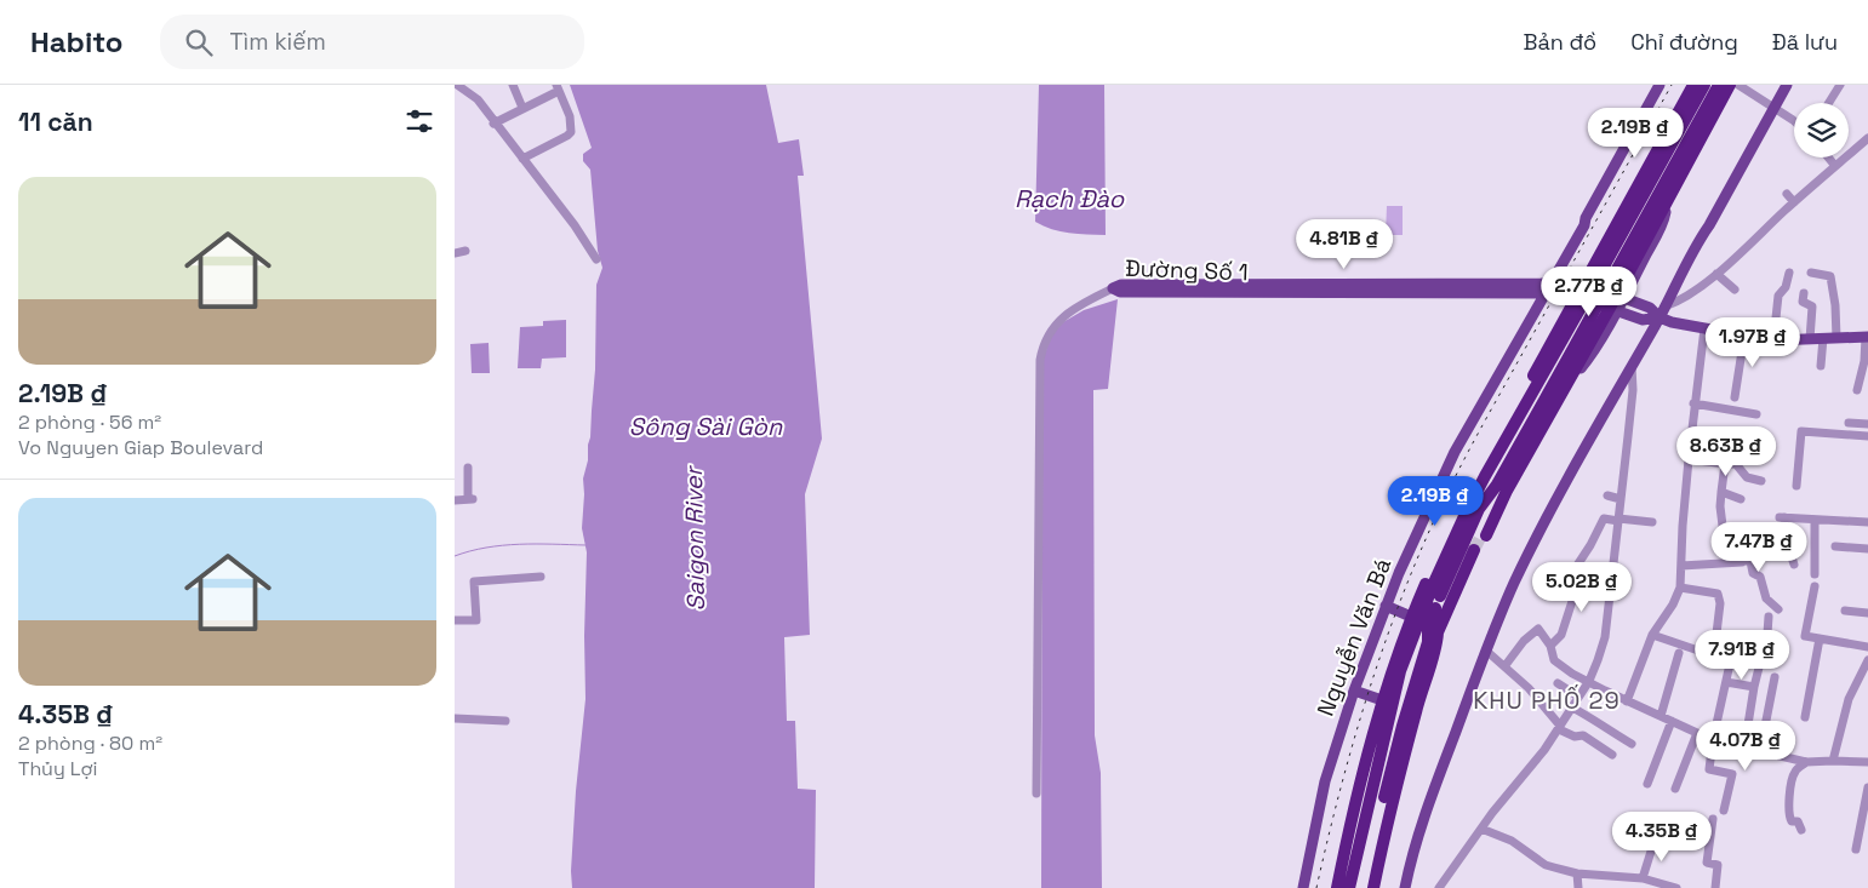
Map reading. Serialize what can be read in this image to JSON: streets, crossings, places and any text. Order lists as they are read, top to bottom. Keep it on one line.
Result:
{"streets":{"main road":["Đường Số 1","Nguyễn Văn Bá"]},"crossings":[["Đường Số 1","Nguyễn Văn Bá"]],"districts":["KHU PHỐ 29"],"water":["Rạch Đào","Sông Sài Gòn","Saigon River"],"page":{"header":"Habito","search":"Tìm kiếm","nav":["Bản đồ","Chỉ đường","Đã lưu"],"heading":"11 căn","price":["2.19B ₫","4.81B ₫","2.77B ₫","1.97B ₫","8.63B ₫","2.19B ₫","7.47B ₫","5.02B ₫","7.91B ₫","4.07B ₫","4.35B ₫"],"list":[{"name":"2.19B ₫","note":"2 phòng · 56 m² · Vo Nguyen Giap Boulevard"},{"name":"4.35B ₫","note":"2 phòng · 80 m² · Thủy Lợi"}]}}
